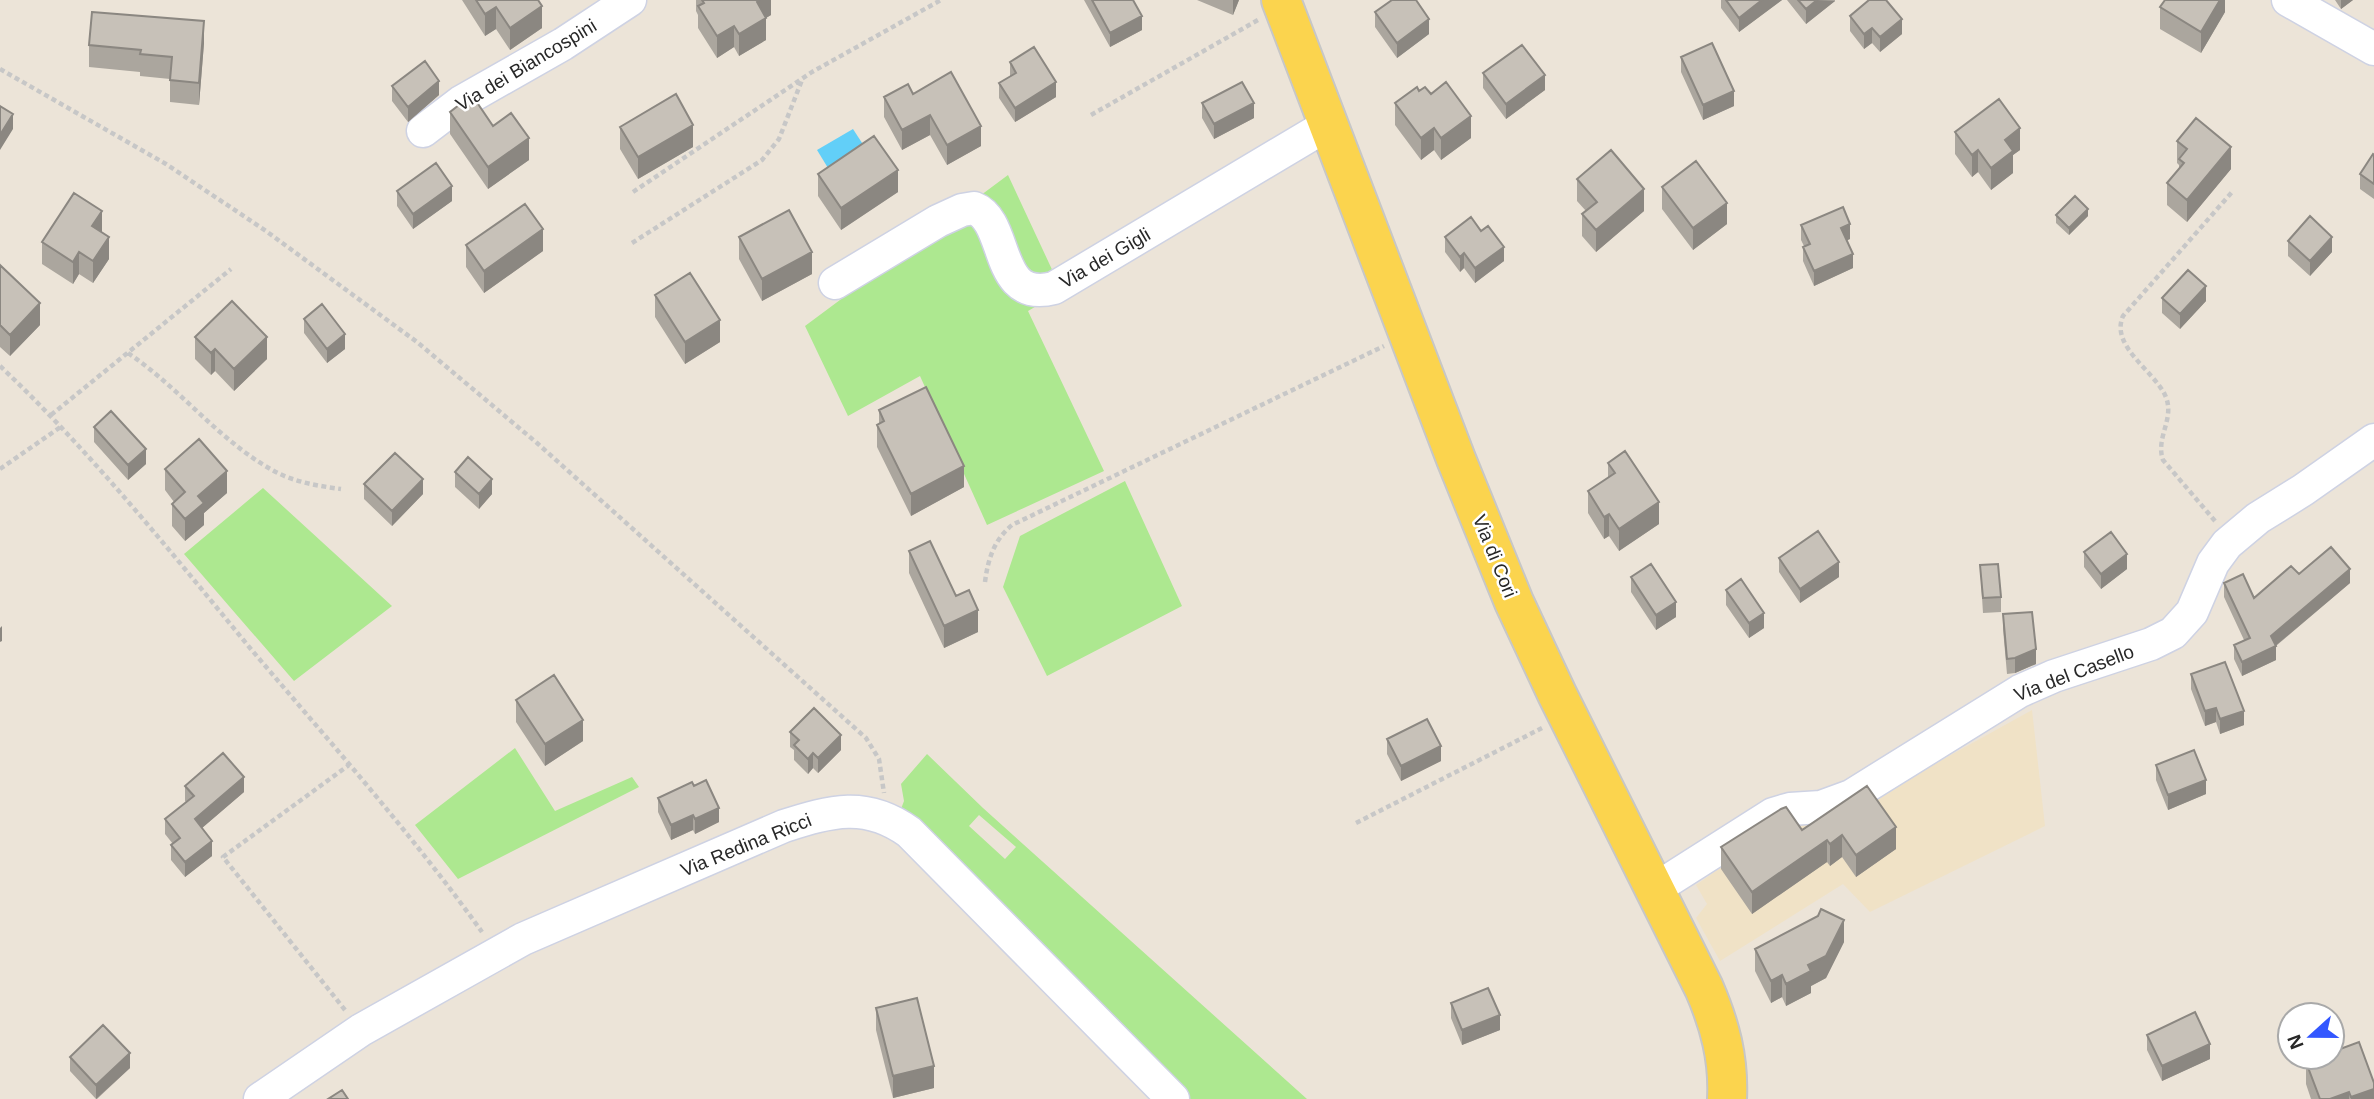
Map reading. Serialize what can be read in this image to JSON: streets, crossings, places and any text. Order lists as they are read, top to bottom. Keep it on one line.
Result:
{"streets":{"main road":["Via di Cori"],"street":["Via dei Biancospini","Via dei Gigli","Via del Casello","Via Redina Ricci"]},"crossings":[["Via dei Gigli","Via di Cori"],["Via di Cori","Via del Casello"]],"north":"left"}
